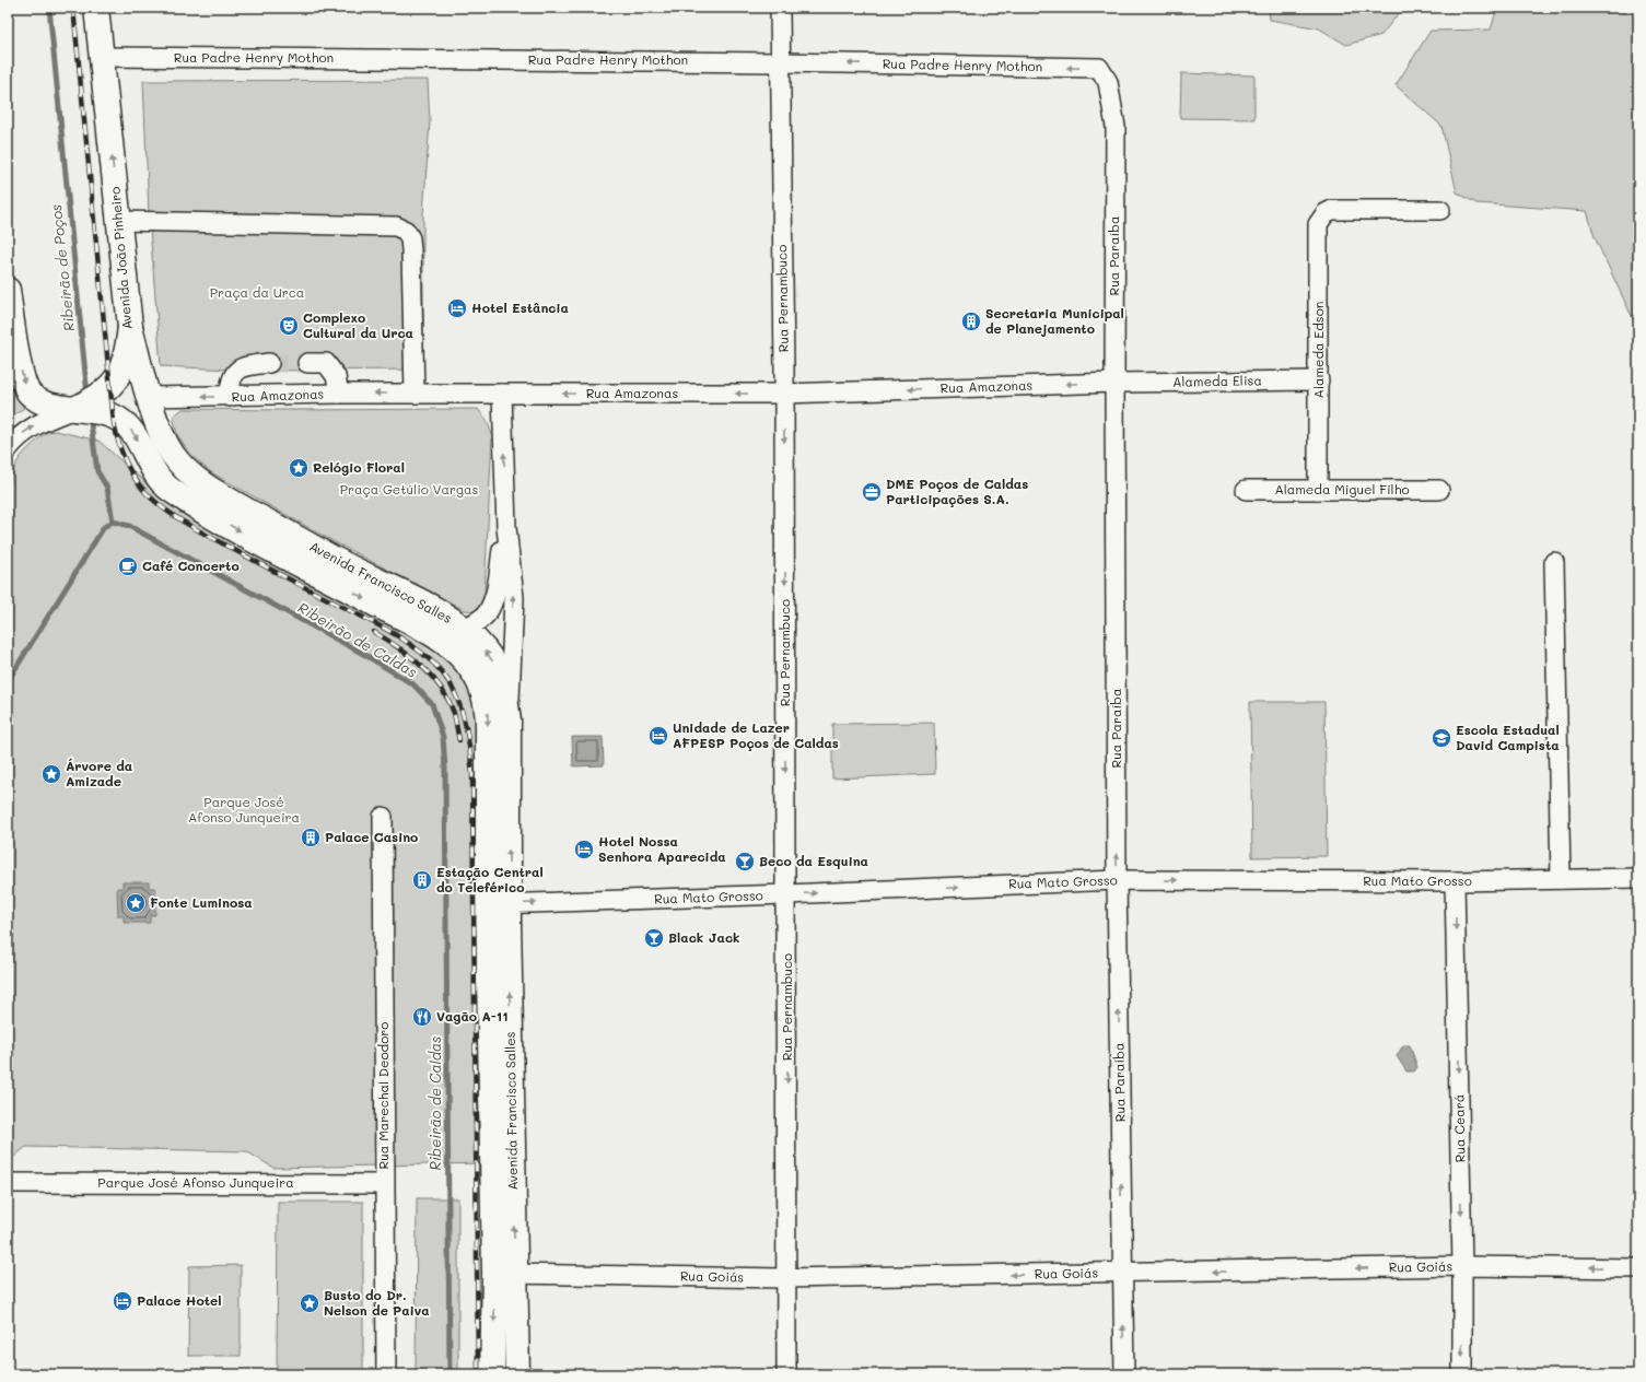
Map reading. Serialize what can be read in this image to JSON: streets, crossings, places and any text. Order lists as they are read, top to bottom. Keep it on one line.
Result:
{"streets":{"main road":["Avenida João Pinheiro","Avenida Francisco Salles"],"street":["Rua Padre Henry Mothon","Rua Paraíba","Rua Pernambuco","Alameda Edson","Alameda Elisa","Rua Amazonas","Alameda Miguel Filho","Rua Mato Grosso","Rua Marechal Deodoro","Rua Ceará","Parque José Afonso Junqueira","Rua Goiás"]},"crossings":[["Rua Padre Henry Mothon","Rua Paraíba"],["Rua Padre Henry Mothon","Avenida João Pinheiro"],["Rua Padre Henry Mothon","Rua Pernambuco"],["Rua Paraíba","Alameda Elisa"],["Rua Paraíba","Rua Amazonas"],["Rua Paraíba","Rua Mato Grosso"],["Rua Paraíba","Rua Goiás"],["Avenida João Pinheiro","Avenida Francisco Salles"],["Rua Pernambuco","Rua Amazonas"],["Rua Pernambuco","Rua Mato Grosso"],["Rua Pernambuco","Rua Goiás"],["Alameda Edson","Alameda Elisa"],["Alameda Edson","Alameda Miguel Filho"],["Alameda Elisa","Rua Amazonas"],["Rua Amazonas","Avenida Francisco Salles"],["Avenida Francisco Salles","Rua Mato Grosso"],["Avenida Francisco Salles","Rua Goiás"],["Rua Mato Grosso","Rua Ceará"],["Rua Marechal Deodoro","Parque José Afonso Junqueira"],["Rua Ceará","Rua Goiás"]],"one_way":["Rua Paraíba","Avenida João Pinheiro","Rua Pernambuco","Rua Amazonas","Rua Mato Grosso","Rua Ceará","Rua Goiás"],"water":["Ribeirão de Poços","Ribeirão de Caldas"],"parks":["Praça da Urca","Praça Getúlio Vargas","Parque José Afonso Junqueira"],"places":{"hotel":["Hotel Estância","Unidade de Lazer AFPESP Poços de Caldas","Hotel Nossa Senhora Aparecida","Palace Hotel"],"building":["Secretaria Municipal de Planejamento","Palace Casino","Estação Central do Teleférico"],"theatre":["Complexo Cultural da Urca"],"place":["Relógio Floral","Árvore da Amizade","Fonte Luminosa","Busto do Dr. Nelson de Paiva"],"office":["DME Poços de Caldas Participações S.A."],"cafe":["Café Concerto"],"school or university":["Escola Estadual David Campista"],"bar":["Beco da Esquina","Black Jack"],"restaurant":["Vagão A-11"]}}
